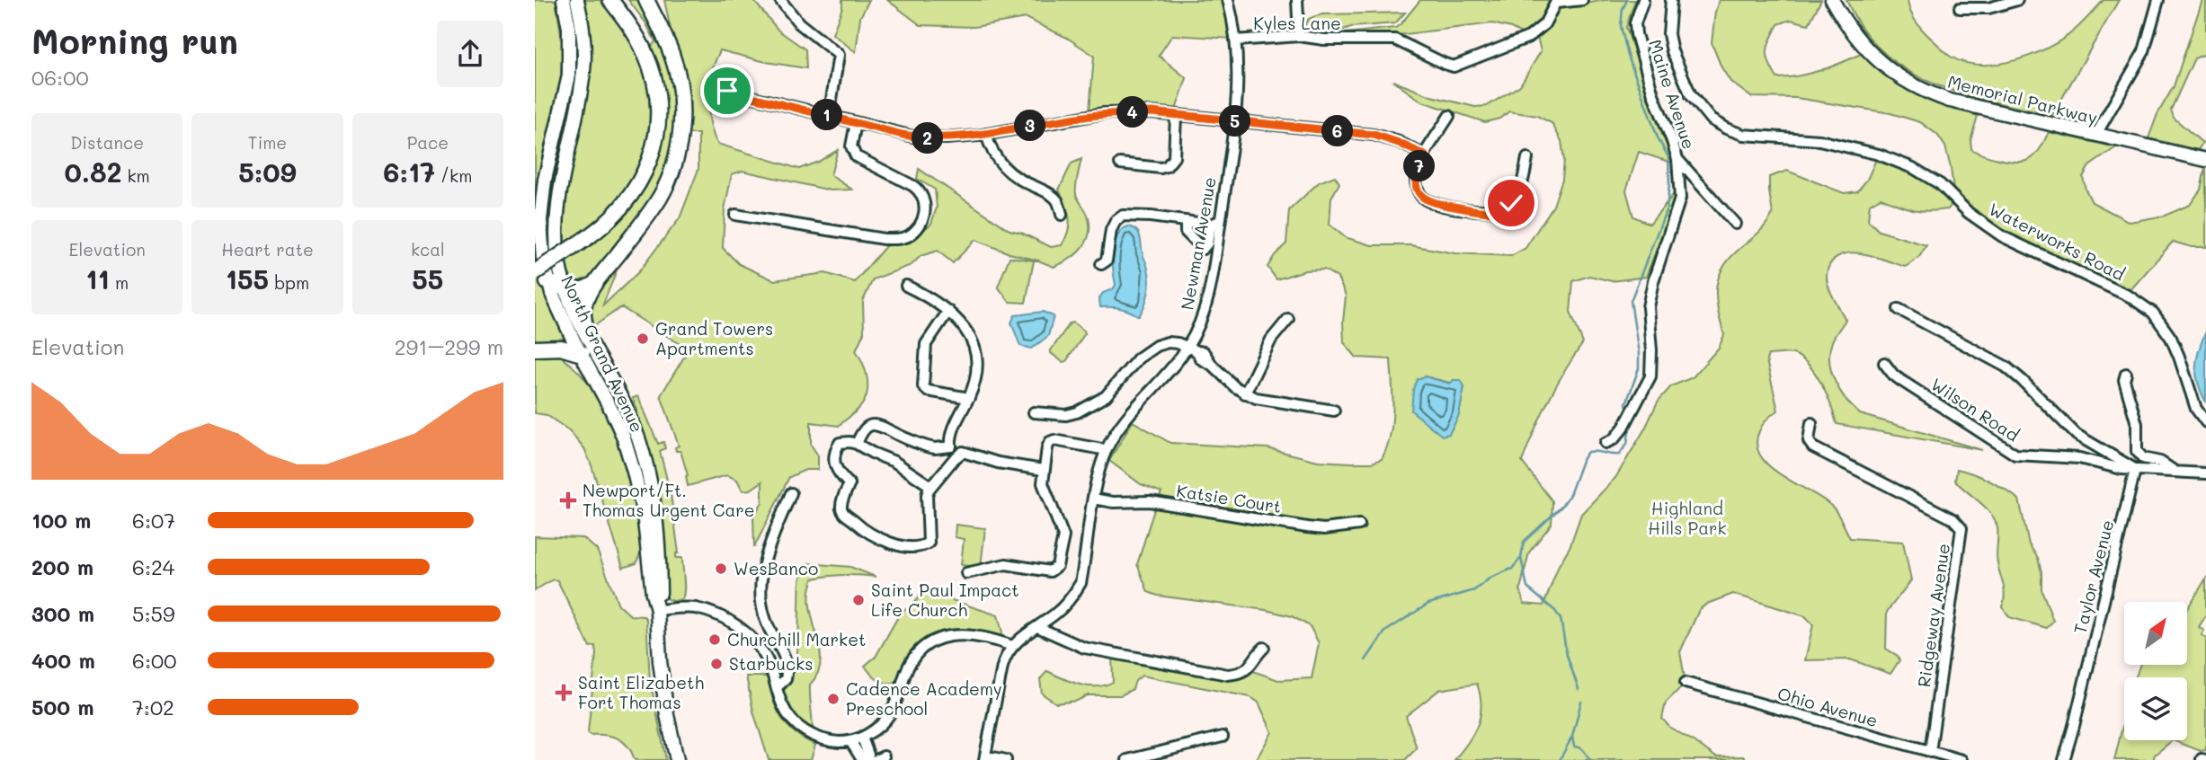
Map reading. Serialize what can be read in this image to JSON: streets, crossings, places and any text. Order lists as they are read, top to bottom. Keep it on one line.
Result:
{"streets":{"main road":["Memorial Parkway","North Grand Avenue"],"street":["Kyles Lane","Maine Avenue","Waterworks Road","Newman Avenue","Wilson Road","Katsie Court","Taylor Avenue","Ridgeway Avenue","Ohio Avenue"]},"crossings":[["Kyles Lane","Newman Avenue"],["Newman Avenue","Katsie Court"],["Wilson Road","Taylor Avenue"],["Ridgeway Avenue","Ohio Avenue"]],"parks":["Highland Hills Park"],"places":{"other":["Grand Towers Apartments","WesBanco","Saint Paul Impact Life Church","Churchill Market","Starbucks","Cadence Academy Preschool"],"health":["Newport/Ft. Thomas Urgent Care","Saint Elizabeth Fort Thomas"]},"north":"top right","page":{"heading":["Morning run","06:00"],"pins":["4","1","5","3","6","2","7"],"stats":[["Distance","0.82 km"],["Time","5:09"],["Pace","6:17 /km"],["Elevation","11 m"],["Heart rate","155 bpm"],["kcal","55"]],"chart":["Elevation","291–299 m"],"list":[{"name":"100 m","note":"6:07"},{"name":"200 m","note":"6:24"},{"name":"300 m","note":"5:59"},{"name":"400 m","note":"6:00"},{"name":"500 m","note":"7:02"}]}}
